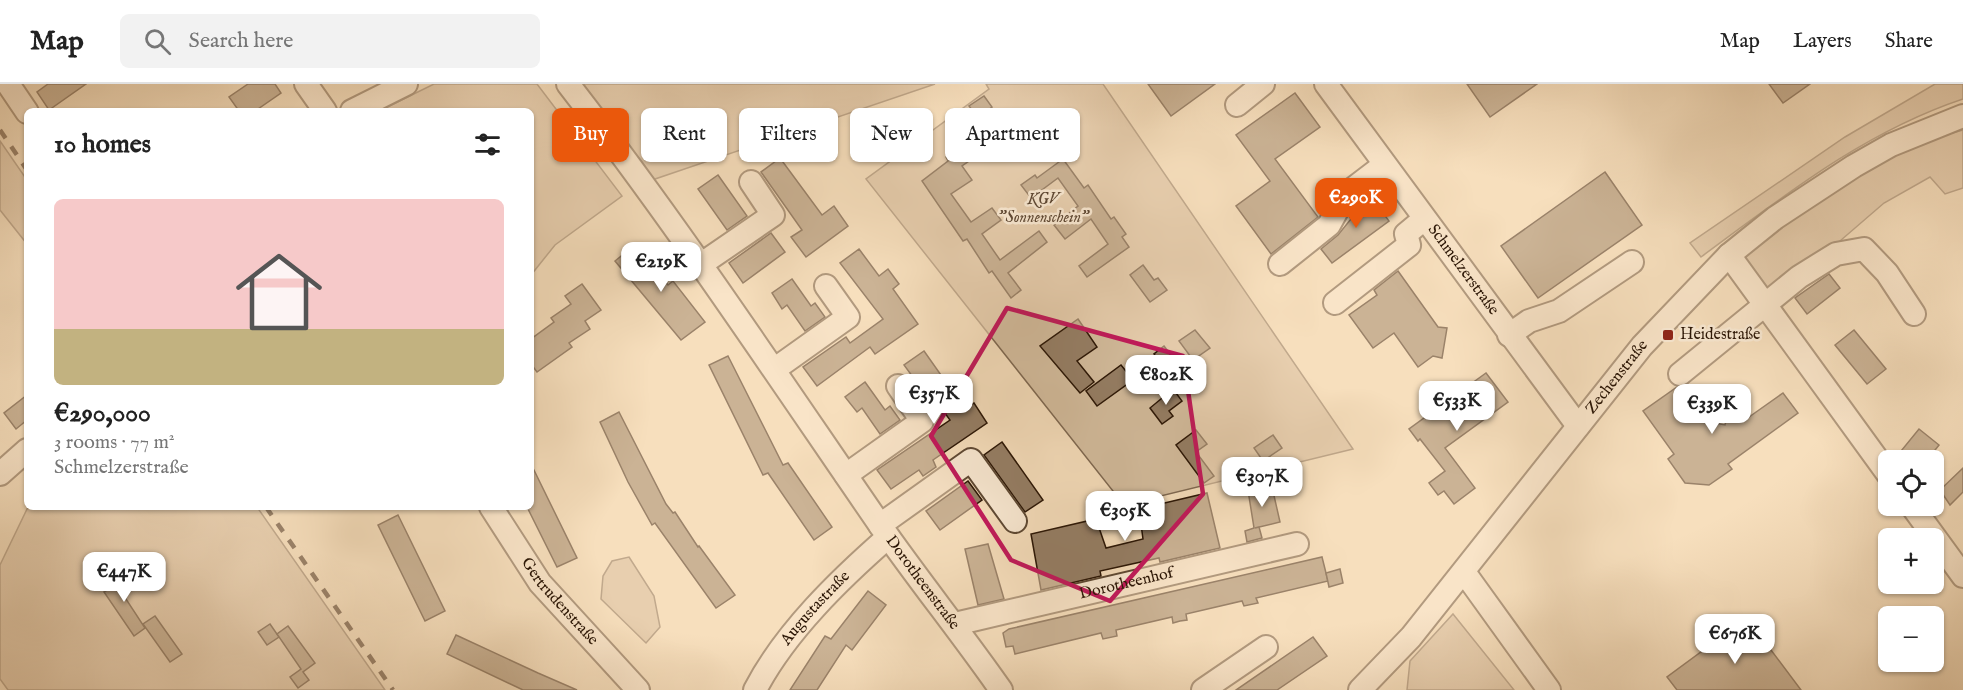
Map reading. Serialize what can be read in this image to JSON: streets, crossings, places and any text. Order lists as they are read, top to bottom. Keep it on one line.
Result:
{"streets":{"street":["Schmelzerstraße","Zechenstraße","Dorotheenstraße","Dorotheenhof","Gertrudenstraße","Augustastraße"]},"crossings":[["Schmelzerstraße","Zechenstraße"],["Dorotheenstraße","Dorotheenhof"],["Dorotheenstraße","Augustastraße"]],"parks":["KGV \"Sonnenschein\""],"places":{"transit":["Heidestraße"]},"page":{"header":"Map","search":"Search here","nav":["Map","Layers","Share"],"chip":["Buy","Rent","Filters","New","Apartment"],"heading":"10 homes","price":["€290K","€219K","€802K","€357K","€533K","€339K","€307K","€305K","€447K","€676K"],"list":[{"name":"€290,000","note":"3 rooms · 77 m² · Schmelzerstraße"}],"map_buttons":["+","−"]}}
